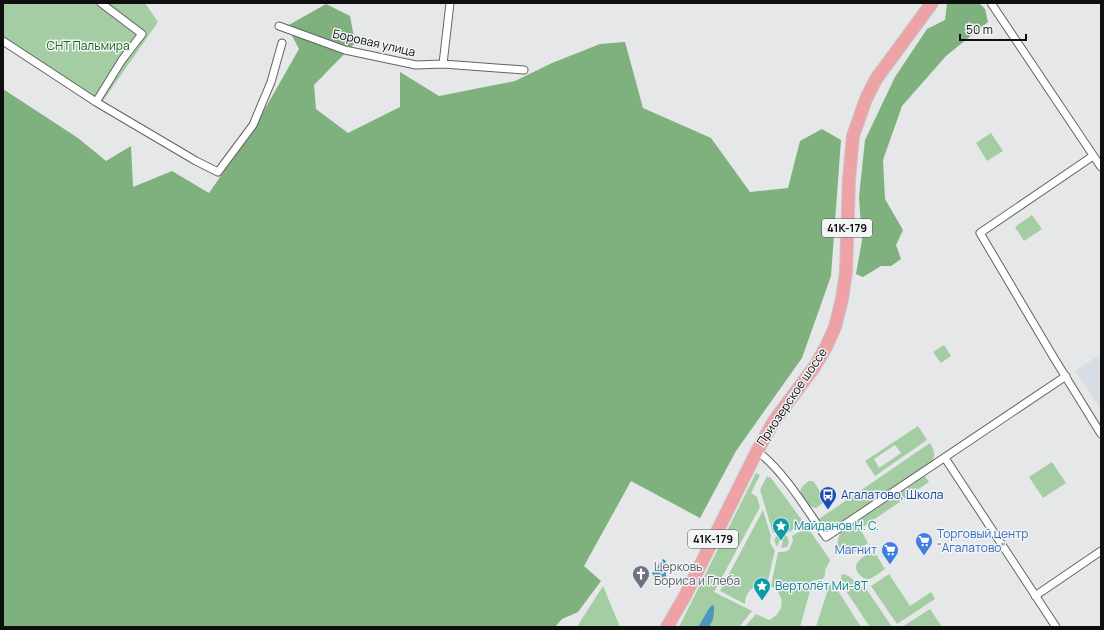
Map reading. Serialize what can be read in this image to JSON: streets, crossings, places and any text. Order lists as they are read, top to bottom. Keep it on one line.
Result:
{"streets":{"main road":["41К-179","Приозерское шоссе"],"street":["Боровая улица"]},"parks":["СНТ Пальмира"],"places":{"bus stop":["Агалатово, Школа"],"place":["Майданов Н. С.","Вертолёт Ми-8Т"],"supermarket":["Торговый центр \"Агалатово\"","Магнит"],"church":["Церковь Бориса и Глеба"]},"scale_bar":"50 m"}
